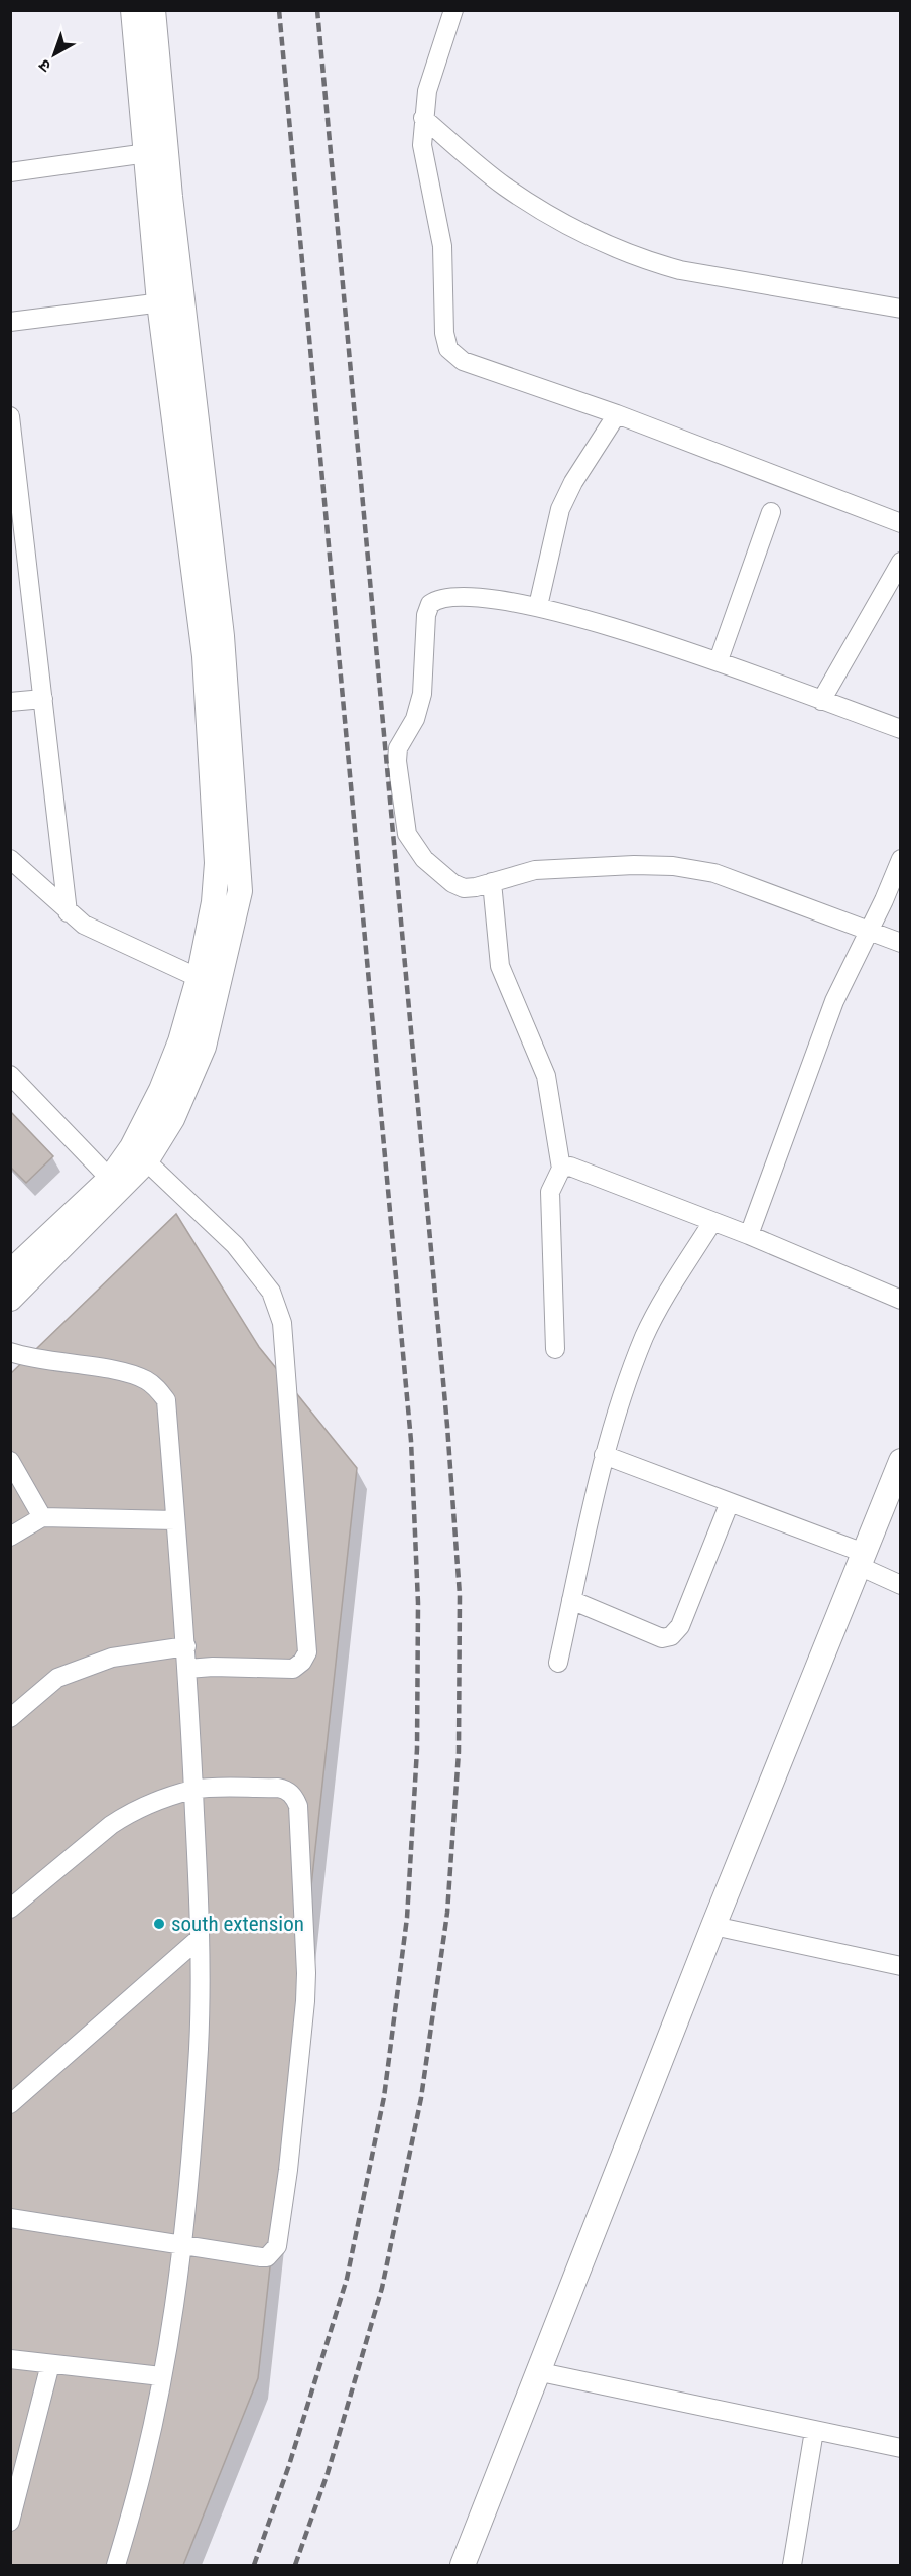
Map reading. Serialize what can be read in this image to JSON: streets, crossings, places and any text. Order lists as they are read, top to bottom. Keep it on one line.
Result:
{"places":["south extension"],"north":"bottom left"}
